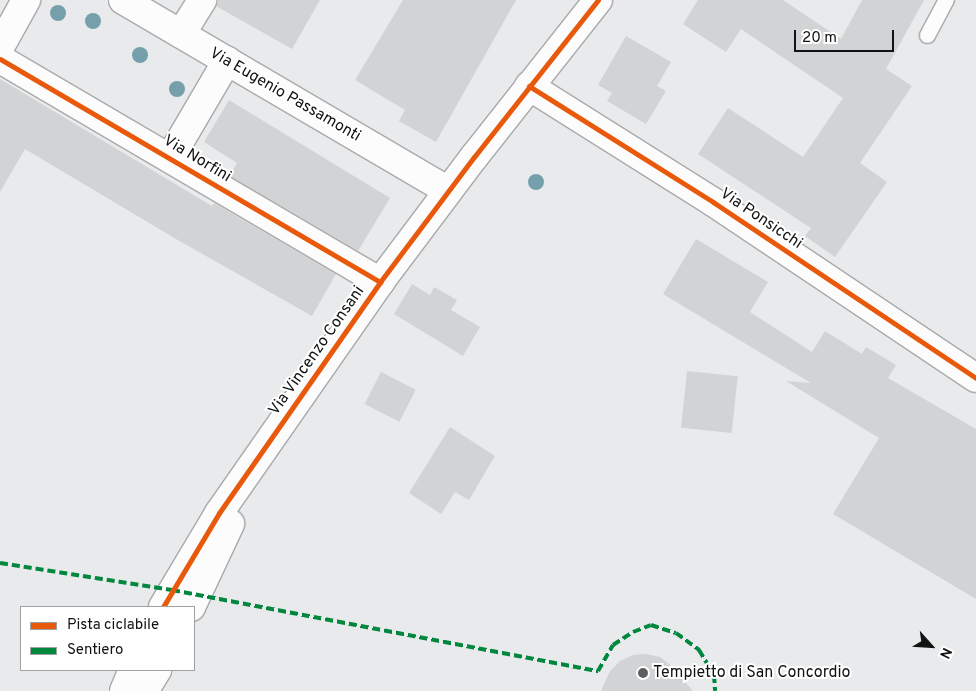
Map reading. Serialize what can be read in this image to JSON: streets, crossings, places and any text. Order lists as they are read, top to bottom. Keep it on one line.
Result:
{"streets":{"street":["Via Eugenio Passamonti","Via Norfini","Via Ponsicchi","Via Vincenzo Consani"]},"crossings":[["Via Eugenio Passamonti","Via Vincenzo Consani"],["Via Norfini","Via Vincenzo Consani"],["Via Ponsicchi","Via Vincenzo Consani"]],"places":["Tempietto di San Concordio"],"legend":["Pista ciclabile","Sentiero"],"scale_bar":"20 m","north":"bottom right"}
